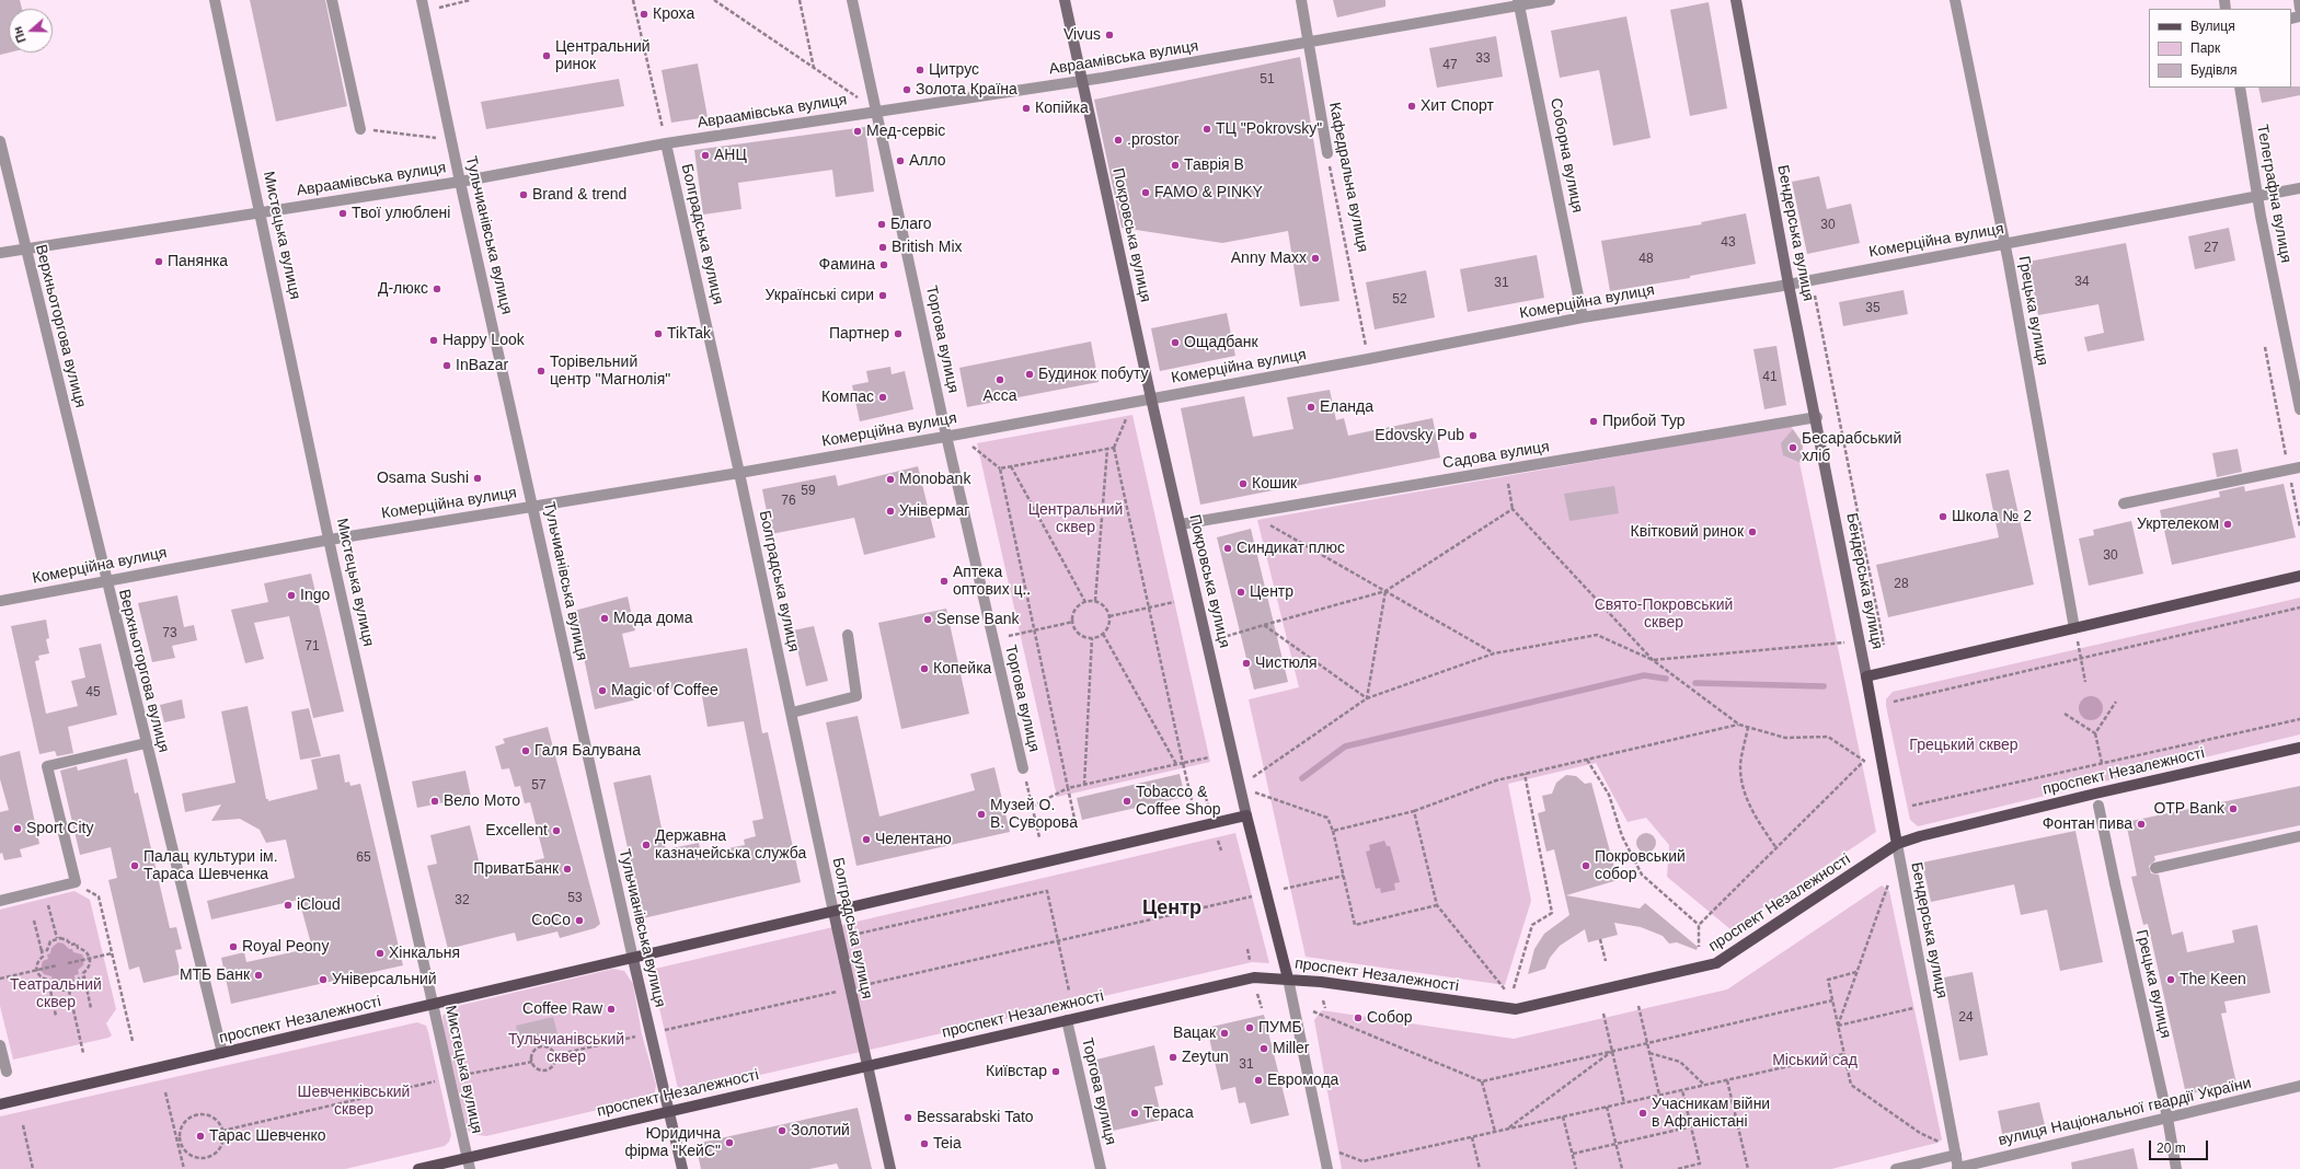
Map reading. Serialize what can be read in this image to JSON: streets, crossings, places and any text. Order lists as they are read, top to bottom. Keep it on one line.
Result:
{"streets":{"main road":["Бендерська вулиця","Болградська вулиця","Тульчианівська вулиця","Покровська вулиця","проспект Незалежності"],"street":["Авраамівська вулиця","Соборна вулиця","Кафедральна вулиця","Телеграфна вулиця","Мистецька вулиця","Комерційна вулиця","Грецька вулиця","Верхньоторгова вулиця","Торгова вулиця","Садова вулиця","вулиця Національної гвардії України"]},"crossings":[["Авраамівська вулиця","Соборна вулиця"],["Авраамівська вулиця","Кафедральна вулиця"],["Авраамівська вулиця","Болградська вулиця"],["Авраамівська вулиця","Мистецька вулиця"],["Авраамівська вулиця","Тульчианівська вулиця"],["Авраамівська вулиця","Покровська вулиця"],["Авраамівська вулиця","Верхньоторгова вулиця"],["Авраамівська вулиця","Торгова вулиця"],["Соборна вулиця","Комерційна вулиця"],["Кафедральна вулиця","Комерційна вулиця"],["Телеграфна вулиця","Комерційна вулиця"],["Бендерська вулиця","Комерційна вулиця"],["Бендерська вулиця","Садова вулиця"],["Бендерська вулиця","проспект Незалежності"],["Бендерська вулиця","вулиця Національної гвардії України"],["Болградська вулиця","Комерційна вулиця"],["Болградська вулиця","проспект Незалежності"],["Мистецька вулиця","Комерційна вулиця"],["Мистецька вулиця","проспект Незалежності"],["Тульчианівська вулиця","Комерційна вулиця"],["Тульчианівська вулиця","проспект Незалежності"],["Покровська вулиця","Комерційна вулиця"],["Покровська вулиця","Садова вулиця"],["Покровська вулиця","проспект Незалежності"],["Комерційна вулиця","Грецька вулиця"],["Комерційна вулиця","Верхньоторгова вулиця"],["Комерційна вулиця","Торгова вулиця"],["Грецька вулиця","вулиця Національної гвардії України"],["Верхньоторгова вулиця","проспект Незалежності"],["Торгова вулиця","проспект Незалежності"]],"districts":["Центр"],"parks":["Центральний сквер","Свято-Покровський сквер","Грецький сквер","Театральний сквер","Тульчианівський сквер","Міський сад","Шевченківський сквер"],"places":["Кроха","Vivus","Центральний ринок","Цитрус","Золота Країна","Хит Спорт","Копійка","ТЦ \"Pokrovsky\"","Мед-сервіс",".prostor","АНЦ","Алло","Таврія В","FAMO & PINKY","Brand & trend","Твої улюблені","Благо","British Mix","Anny Maxx","Панянка","Фамина","Д-люкс","Українські сири","TikTak","Партнер","Happy Look","Ощадбанк","InBazar","Торівeльний центр \"Магнолія\"","Будинок побуту","Acca","Компас","Еланда","Прибой Тур","Edovsky Pub","Бесарабський хліб","Osama Sushi","Monobank","Кошик","Універмаг","Школа № 2","Укртелеком","Квітковий ринок","Синдикат плюс","Аптека оптових ц‥","Центр","Ingo","Мода дома","Sense Bank","Чистюля","Копейка","Magic of Coffee","Галя Балувана","Вело Мото","Tobacco & Coffee Shop","OTP Bank","Музей О. В. Суворова","Фонтан пива","Sport City","Excellent","Челентано","Державна казначейська служба","Палац культури ім. Тараса Шевченкa","Покровський собор","ПриватБанк","iCloud","CoCo","Royal Peony","Хінкальня","МТБ Банк","Універсальний","The Keen","Coffee Raw","Собор","ПУМБ","Вацак","Miller","Zeytun","Київстар","Евромода","Тераса","Учасникам війни в Афганістані","Bessarabski Tato","Золотий","Тарас Шевченко","Юридична фірма \"КейС\"","Teia"],"house_numbers":["33","47","51","30","43","27","48","34","31","52","35","41","59","76","30","28","73","71","45","57","65","53","32","24","31"],"legend":["Вулиця","Парк","Будівля"],"scale_bar":"20 m","north":"left"}
